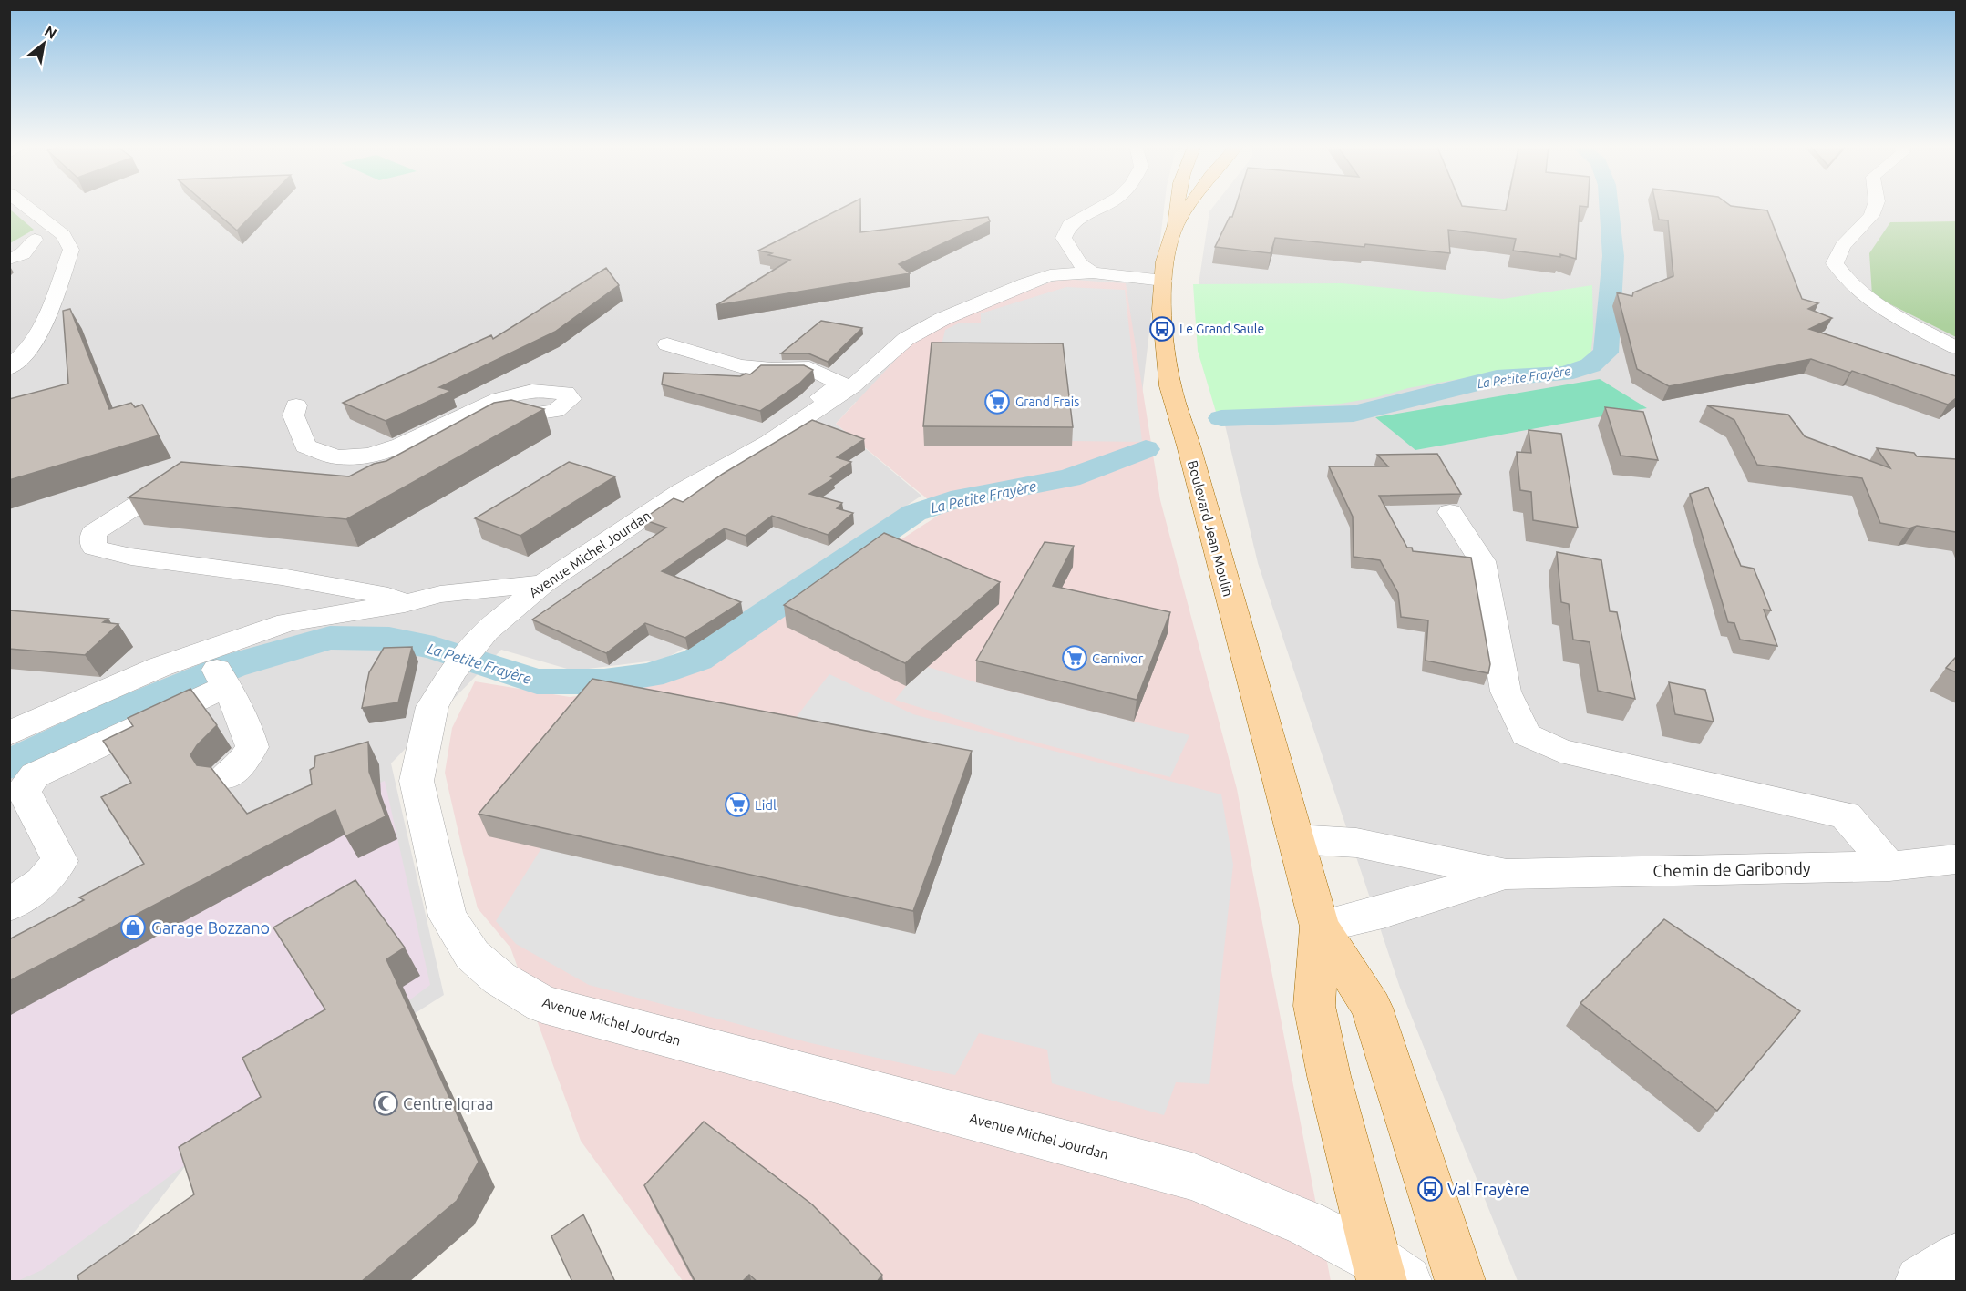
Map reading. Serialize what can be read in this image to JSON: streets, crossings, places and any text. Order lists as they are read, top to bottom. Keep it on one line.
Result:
{"streets":{"main road":["Boulevard Jean Moulin","Avenue Michel Jourdan"],"street":["Chemin de Garibondy"]},"crossings":[["Boulevard Jean Moulin","Avenue Michel Jourdan"],["Boulevard Jean Moulin","Chemin de Garibondy"],["Avenue Michel Jourdan","Chemin de Garibondy"]],"water":["La Petite Frayère"],"places":{"bus stop":["Le Grand Saule","Val Frayère"],"supermarket":["Grand Frais","Carnivor","Lidl"],"shop":["Garage Bozzano"],"mosque":["Centre Iqraa"]},"north":"top right"}
